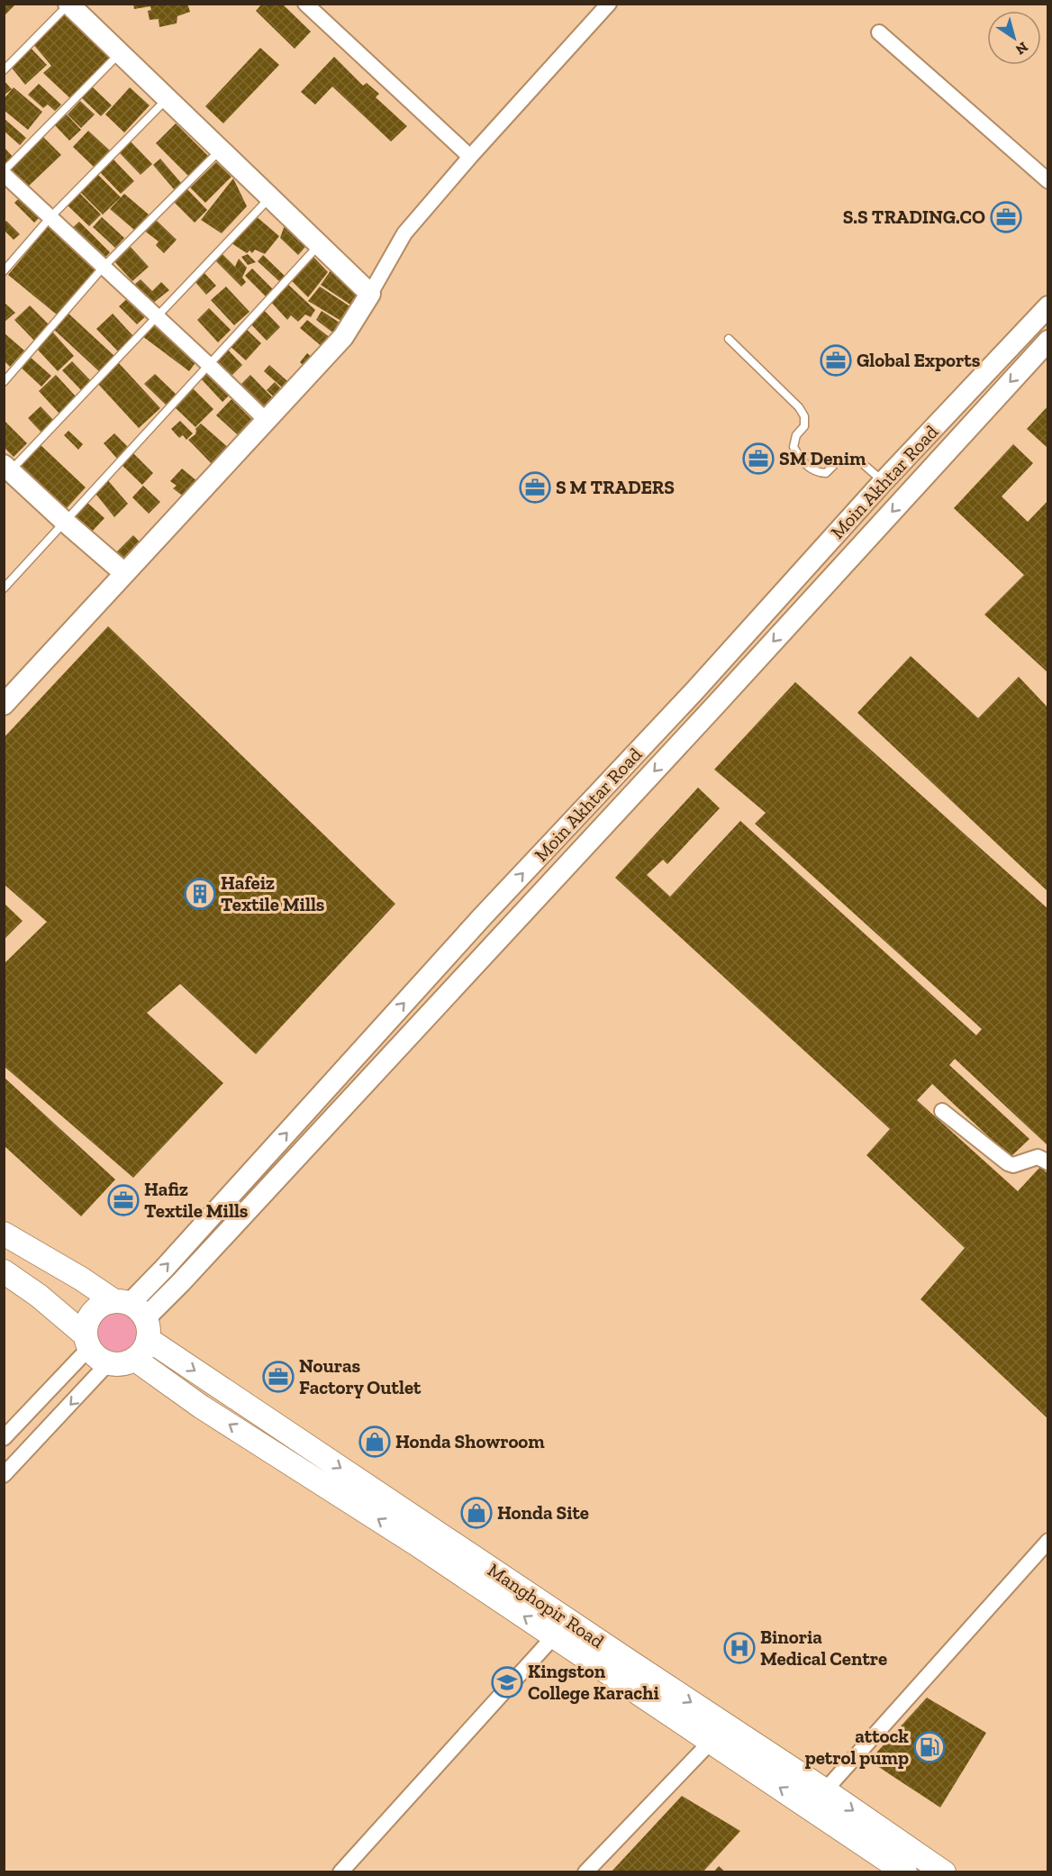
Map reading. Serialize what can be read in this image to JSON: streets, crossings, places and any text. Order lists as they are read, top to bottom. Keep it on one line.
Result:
{"streets":{"main road":["Moin Akhtar Road","Manghopir Road"]},"crossings":[["Moin Akhtar Road","Manghopir Road"]],"places":{"office":["S.S TRADING.CO","Global Exports","SM Denim","S M TRADERS","Hafiz Textile Mills","Nouras Factory Outlet"],"building":["Hafeiz Textile Mills"],"shop":["Honda Showroom","Honda Site"],"hospital":["Binoria Medical Centre"],"school or university":["Kingston College Karachi"],"fuel station":["attock petrol pump"]},"north":"bottom right"}
